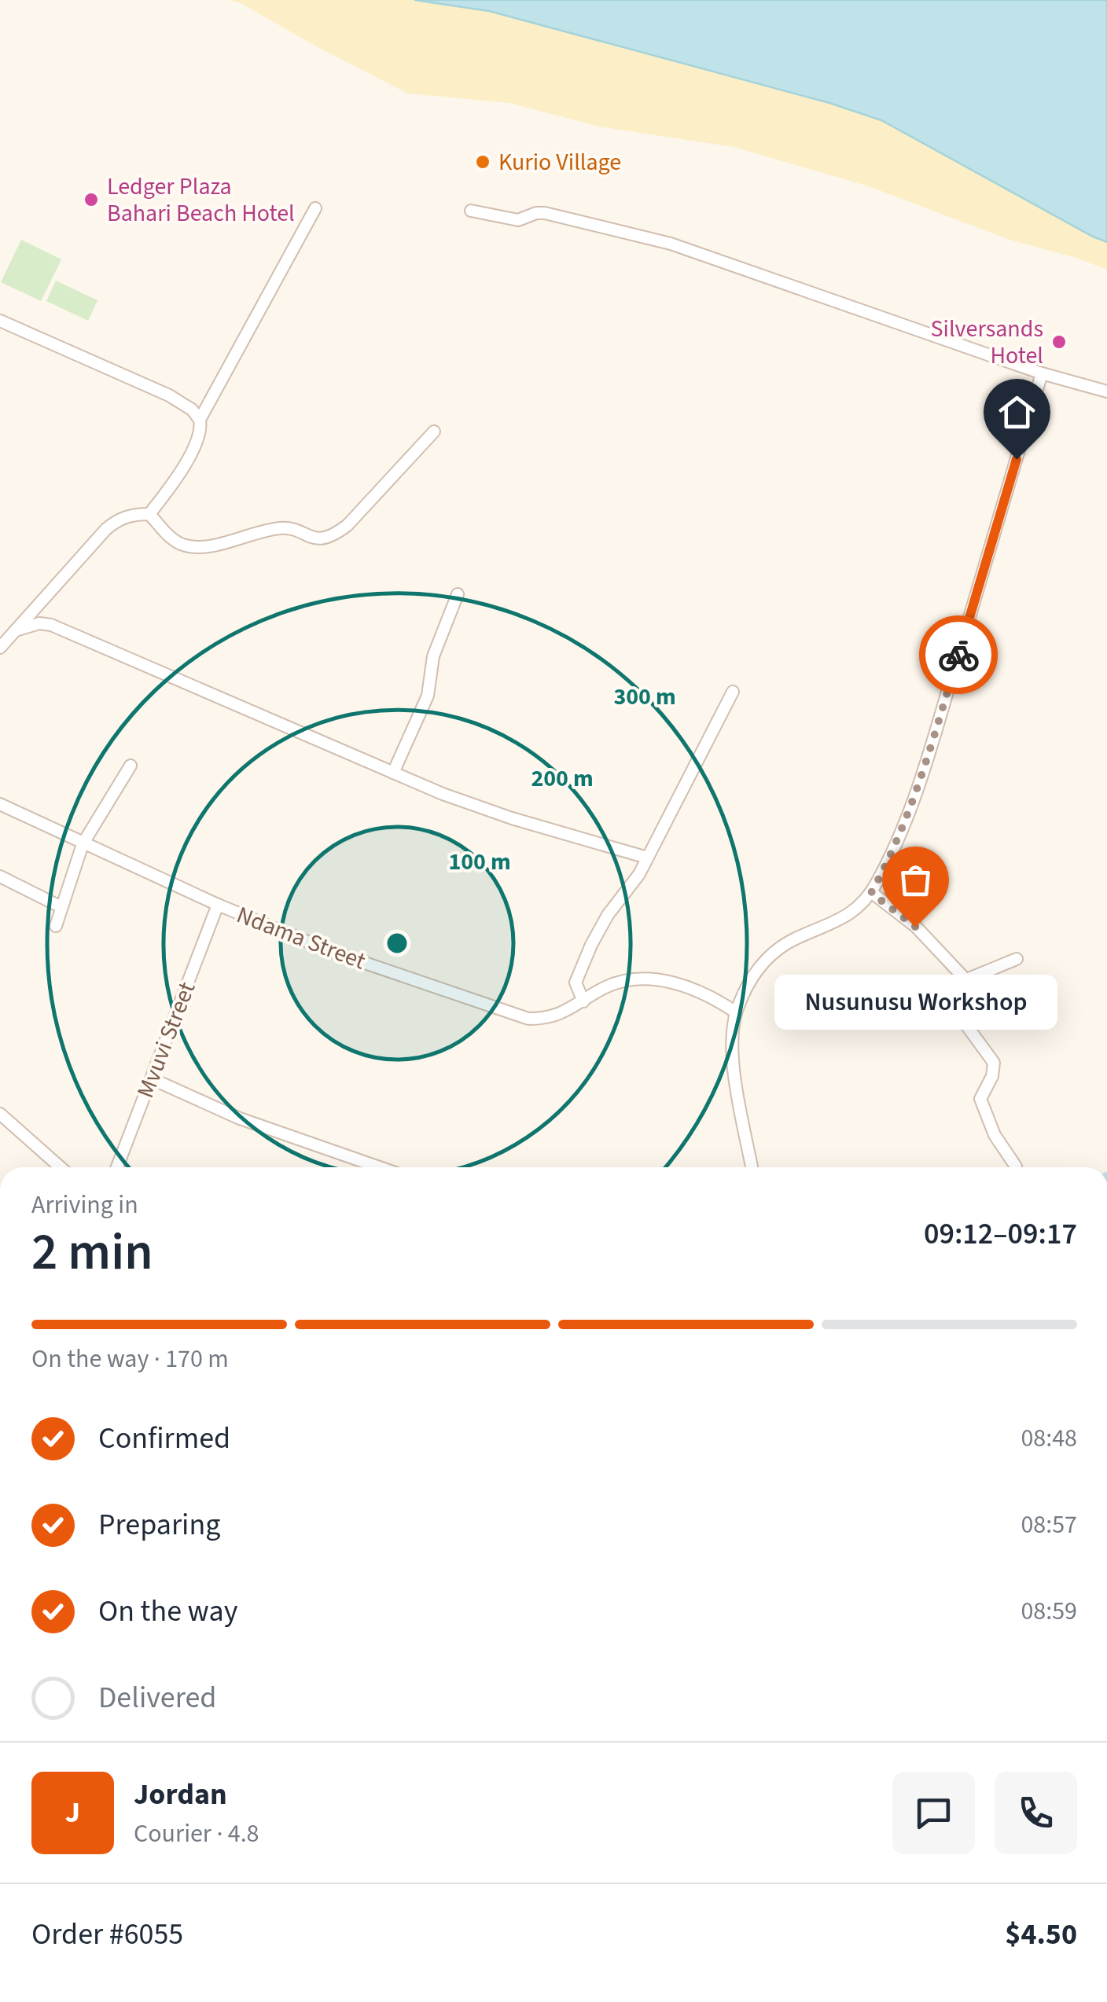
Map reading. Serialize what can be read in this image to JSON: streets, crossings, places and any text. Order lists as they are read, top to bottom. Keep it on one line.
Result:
{"streets":{"street":["Ndama Street","Mvuvi Street"]},"crossings":[["Ndama Street","Mvuvi Street"]],"places":["Kurio Village","Ledger Plaza Bahari Beach Hotel","Silversands Hotel","Nusunusu Workshop"],"page":{"bubble":"Nusunusu Workshop","heading":["2 min","Arriving in","09:12–09:17"],"panel":["Jordan","Courier · 4.8","Order #6055","$4.50"],"bar":"On the way · 170 m","list":[["Confirmed","08:48"],["Preparing","08:57"],["On the way","08:59"],"Delivered"],"round":"J"},"rings":["300 m","200 m","100 m"]}
